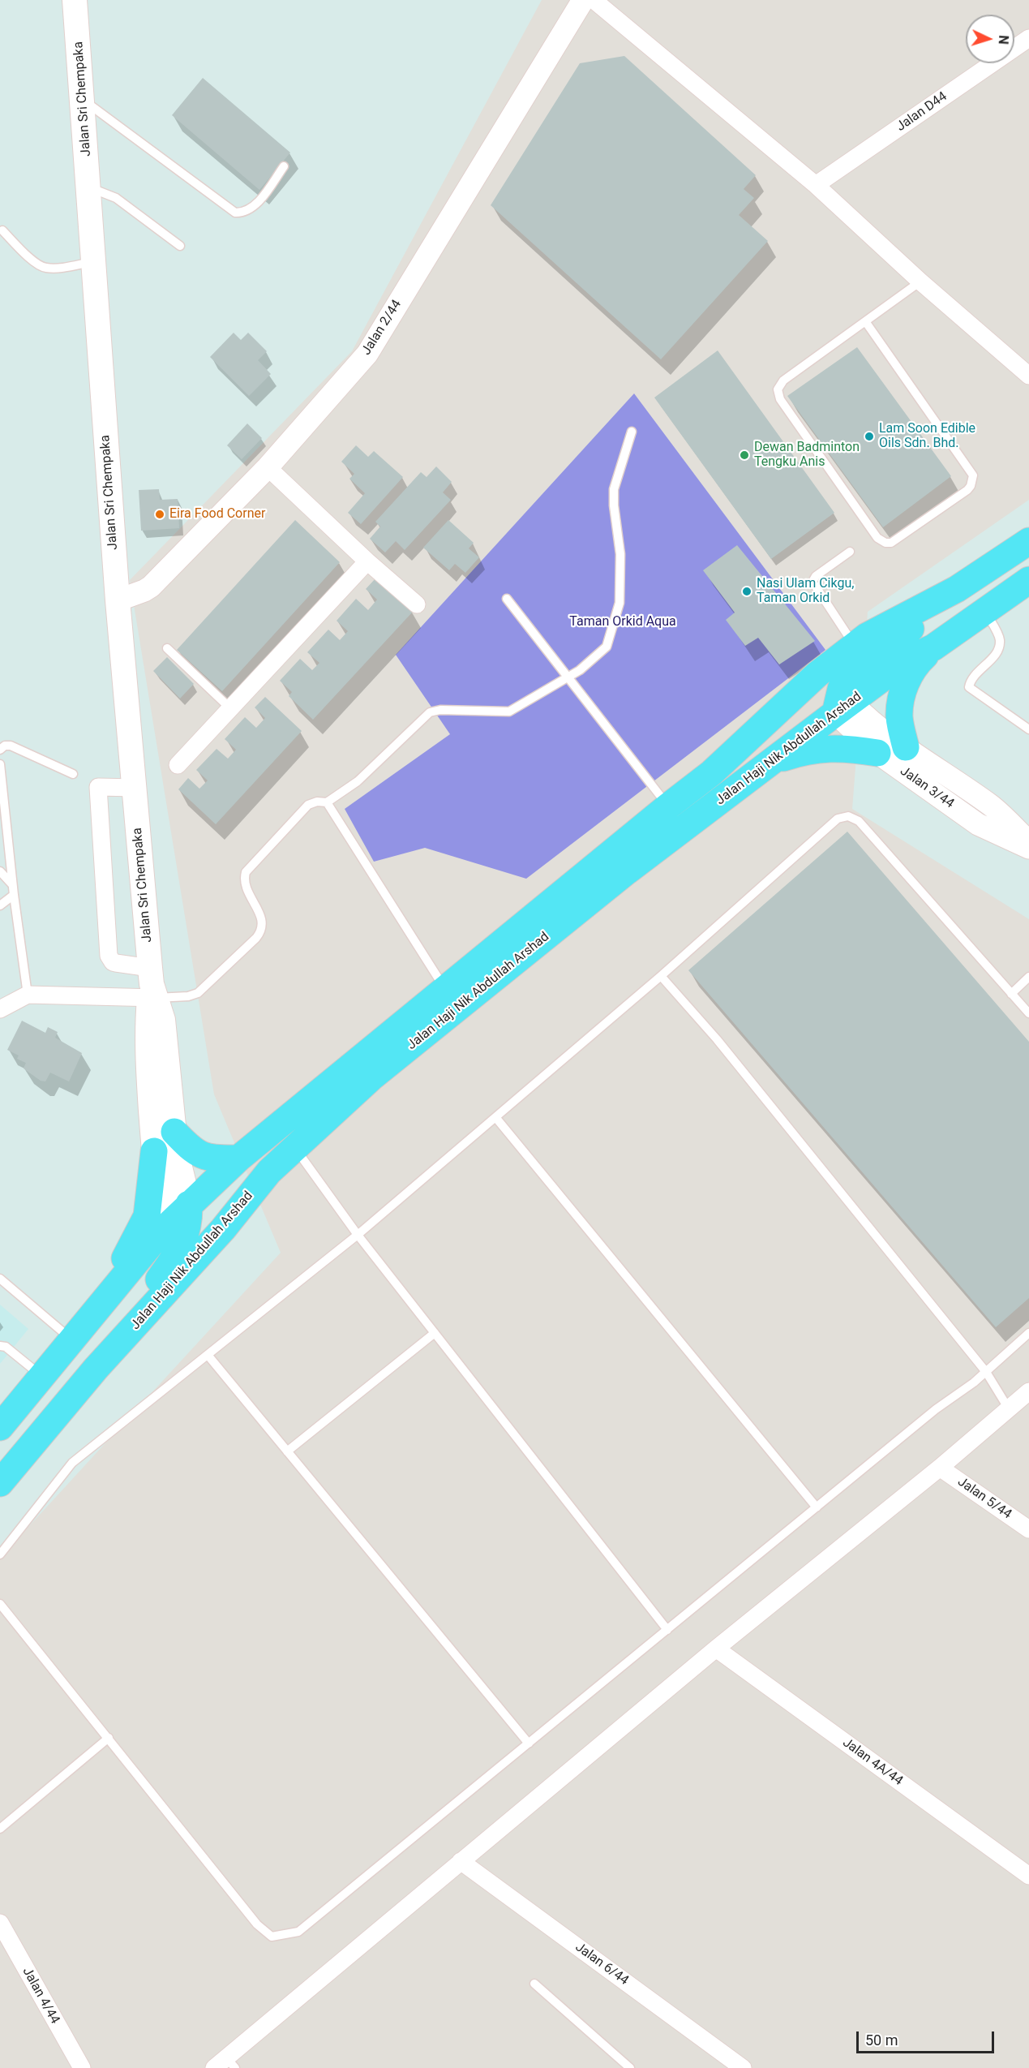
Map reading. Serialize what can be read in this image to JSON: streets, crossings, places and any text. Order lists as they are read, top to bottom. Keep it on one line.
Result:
{"streets":{"main road":["Jalan Sri Chempaka","Jalan Haji Nik Abdullah Arshad"],"street":["Jalan D44","Jalan 2/44","Jalan 3/44","Jalan 5/44","Jalan 4A/44","Jalan 6/44","Jalan 4/44"]},"crossings":[["Jalan Sri Chempaka","Jalan 2/44"],["Jalan Haji Nik Abdullah Arshad","Jalan 3/44"]],"parks":["Taman Orkid Aqua"],"places":["Lam Soon Edible Oils Sdn. Bhd.","Dewan Badminton Tengku Anis","Eira Food Corner","Nasi Ulam Cikgu, Taman Orkid"],"scale_bar":"50 m","north":"right"}
